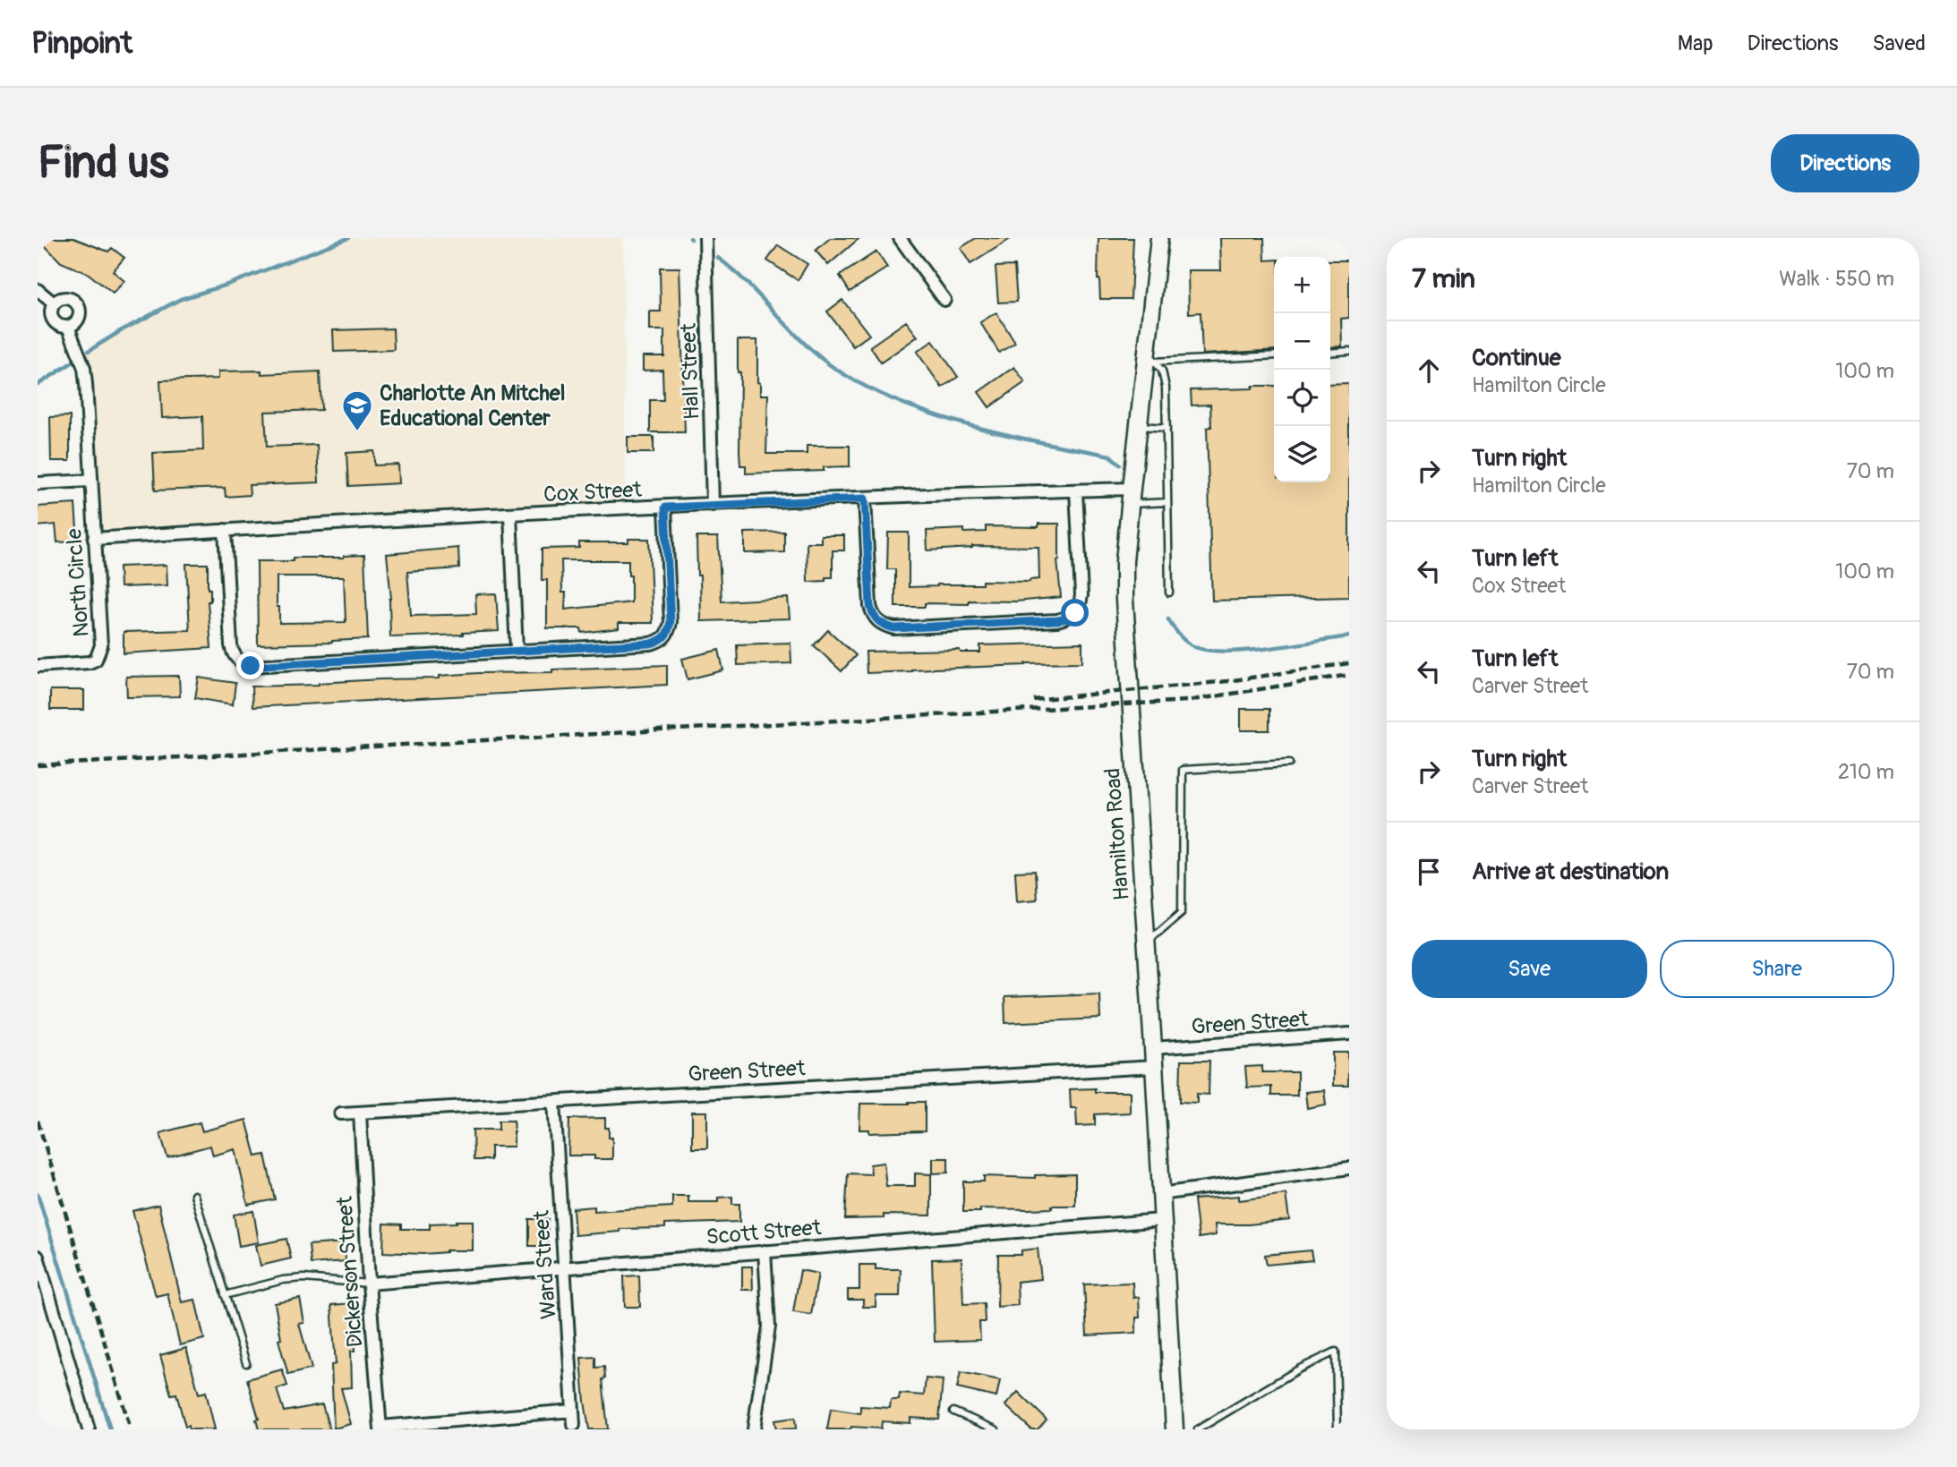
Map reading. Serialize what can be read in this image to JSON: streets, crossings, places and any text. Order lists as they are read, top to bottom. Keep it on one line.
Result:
{"streets":{"street":["Hall Street","Cox Street","North Circle","Hamilton Road","Green Street","Scott Street","Ward Street","Dickerson Street"]},"crossings":[["Hall Street","Cox Street"],["Cox Street","North Circle"],["Cox Street","Hamilton Road"],["Hamilton Road","Green Street"],["Hamilton Road","Scott Street"],["Green Street","Ward Street"],["Green Street","Dickerson Street"],["Scott Street","Ward Street"],["Scott Street","Dickerson Street"]],"places":{"school or university":["Charlotte An Mitchel Educational Center"]},"page":{"header":"Pinpoint","nav":["Map","Directions","Saved"],"buttons":["Directions",["Save","Share"]],"title":"Find us","heading":["7 min","Walk · 550 m"],"map_buttons":["+","−"],"list":[["Continue","Hamilton Circle","100 m"],["Turn right","Hamilton Circle","70 m"],["Turn left","Cox Street","100 m"],["Turn left","Carver Street","70 m"],["Turn right","Carver Street","210 m"],"Arrive at destination"]}}
